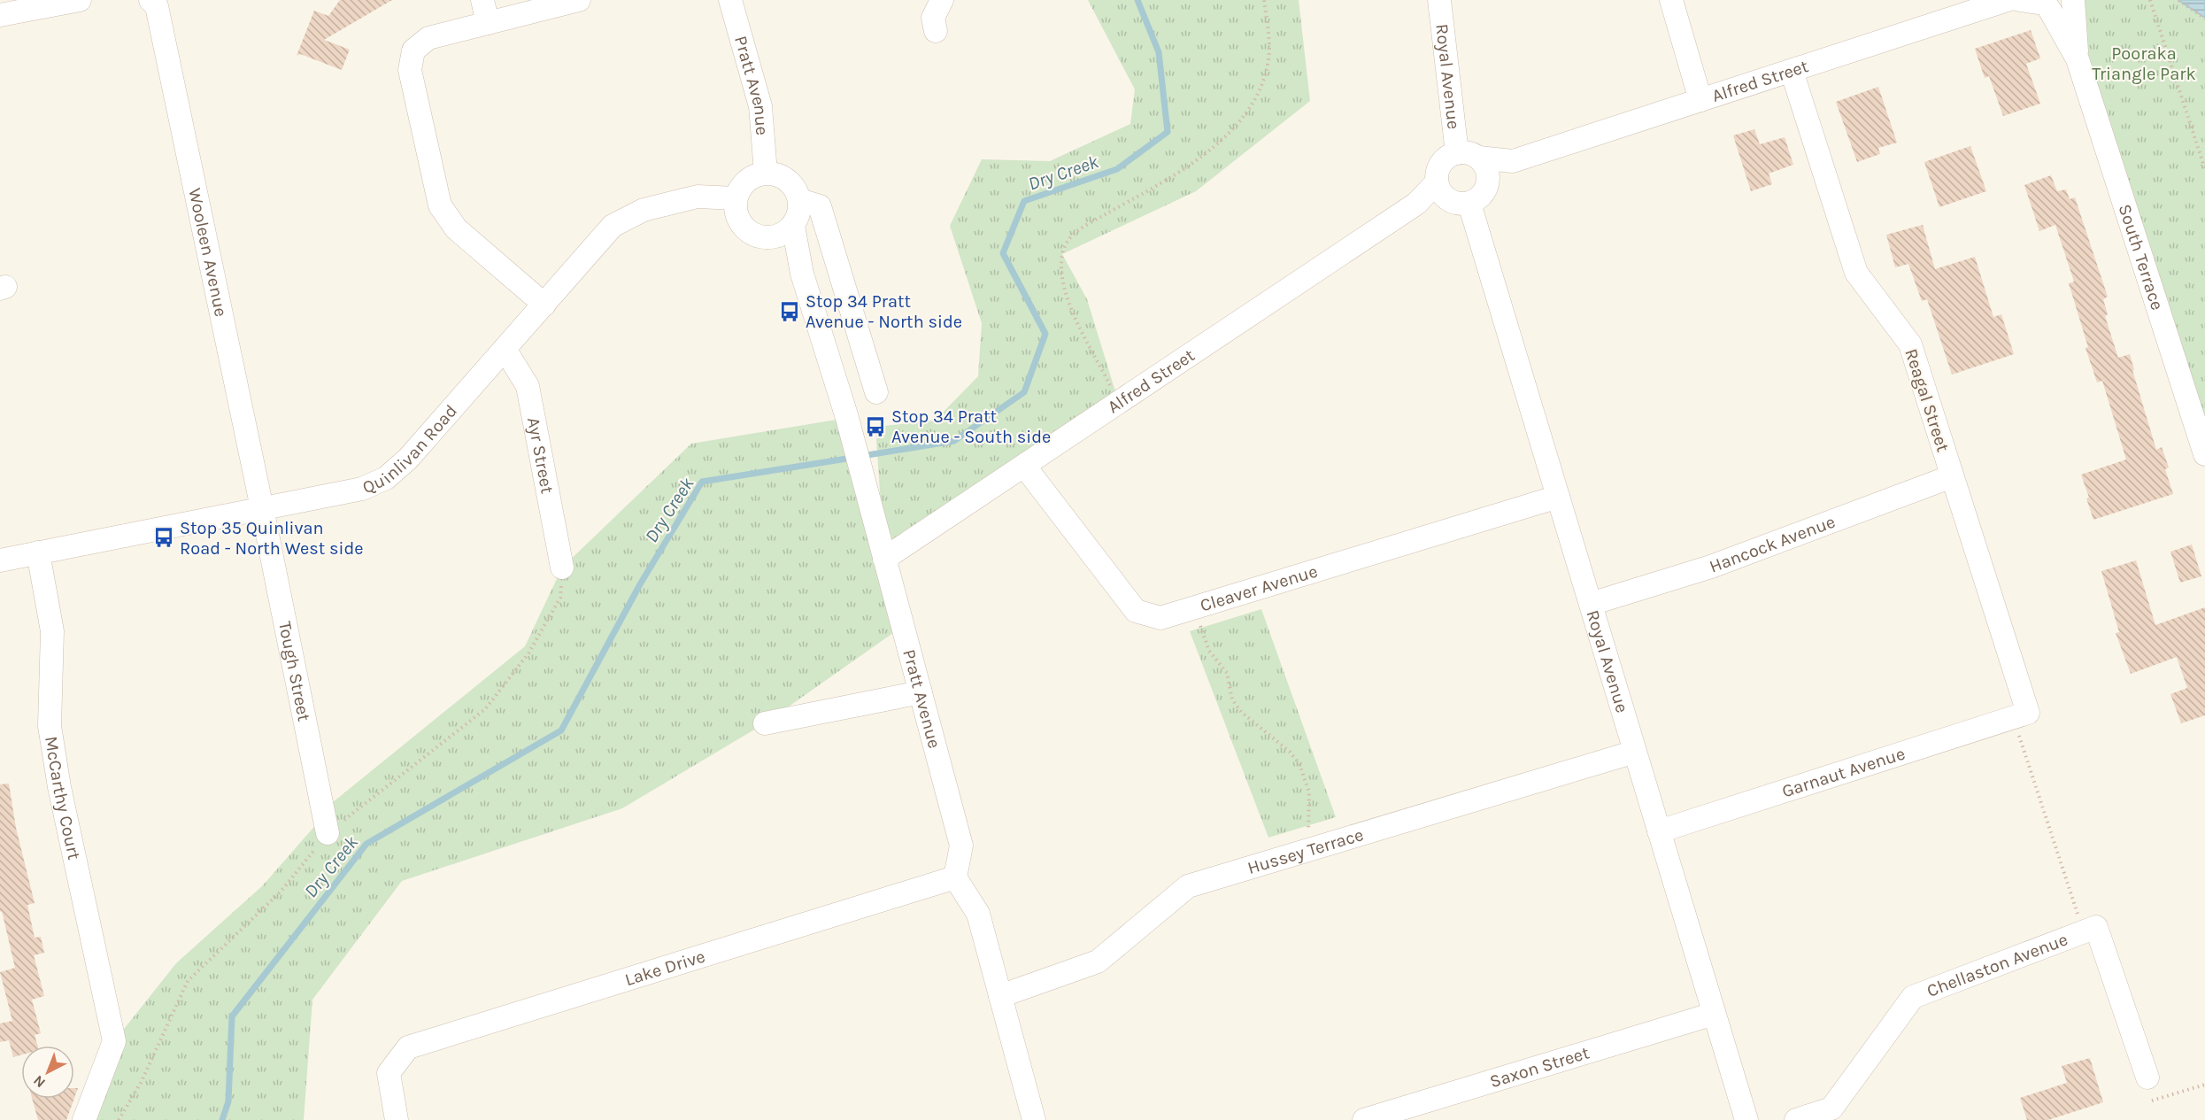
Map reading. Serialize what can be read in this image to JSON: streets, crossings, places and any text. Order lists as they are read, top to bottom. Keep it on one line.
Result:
{"streets":{"street":["Royal Avenue","Alfred Street","Pratt Avenue","Wooleen Avenue","South Terrace","Reagal Street","Quinlivan Road","Ayr Street","Hancock Avenue","Cleaver Avenue","Tough Street","Garnaut Avenue","McCarthy Court","Hussey Terrace","Chellaston Avenue","Lake Drive","Saxon Street"]},"crossings":[["Royal Avenue","Alfred Street"],["Royal Avenue","Hancock Avenue"],["Royal Avenue","Cleaver Avenue"],["Royal Avenue","Garnaut Avenue"],["Royal Avenue","Hussey Terrace"],["Royal Avenue","Saxon Street"],["Alfred Street","Pratt Avenue"],["Alfred Street","Reagal Street"],["Alfred Street","Cleaver Avenue"],["Pratt Avenue","Quinlivan Road"],["Pratt Avenue","Lake Drive"],["Wooleen Avenue","Quinlivan Road"],["Wooleen Avenue","Tough Street"],["Reagal Street","Hancock Avenue"],["Reagal Street","Garnaut Avenue"],["Quinlivan Road","Ayr Street"],["Quinlivan Road","Tough Street"],["Quinlivan Road","McCarthy Court"]],"water":["Dry Creek"],"parks":["Pooraka Triangle Park"],"places":{"bus stop":["Stop 34 Pratt Avenue - North side","Stop 34 Pratt Avenue - South side","Stop 35 Quinlivan Road - North West side"]},"north":"bottom left"}
